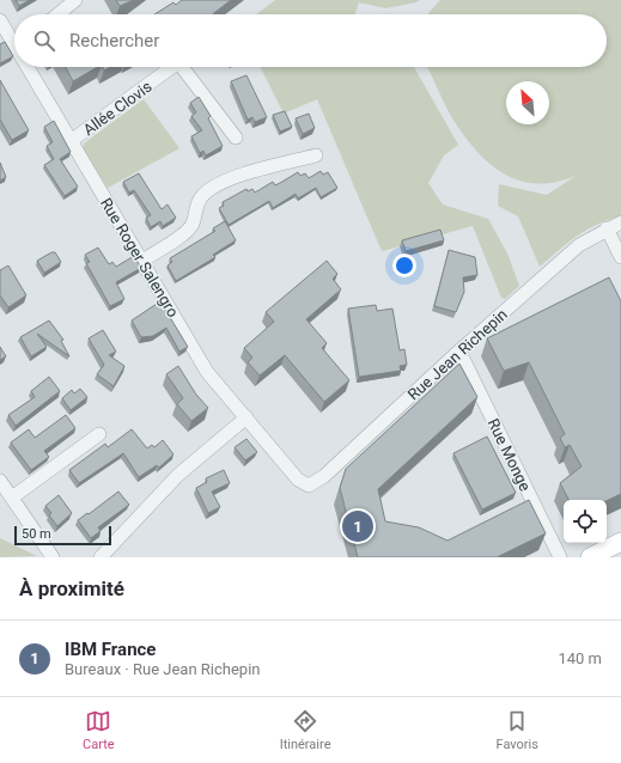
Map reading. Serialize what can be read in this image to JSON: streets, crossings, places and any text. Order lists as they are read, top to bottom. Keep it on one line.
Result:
{"streets":{"street":["Allée Clovis","Rue Roger Salengro","Rue Jean Richepin","Rue Monge"]},"crossings":[["Allée Clovis","Rue Roger Salengro"],["Rue Roger Salengro","Rue Jean Richepin"],["Rue Jean Richepin","Rue Monge"]],"scale_bar":"50 m","north":"top left","page":{"search":"Rechercher","pins":"1","scale":"50 m","heading":"À proximité","list":[{"mark":"1","name":"IBM France","note":"Bureaux · Rue Jean Richepin","value":"140 m"}],"nav":["Carte","Itinéraire","Favoris"]}}
